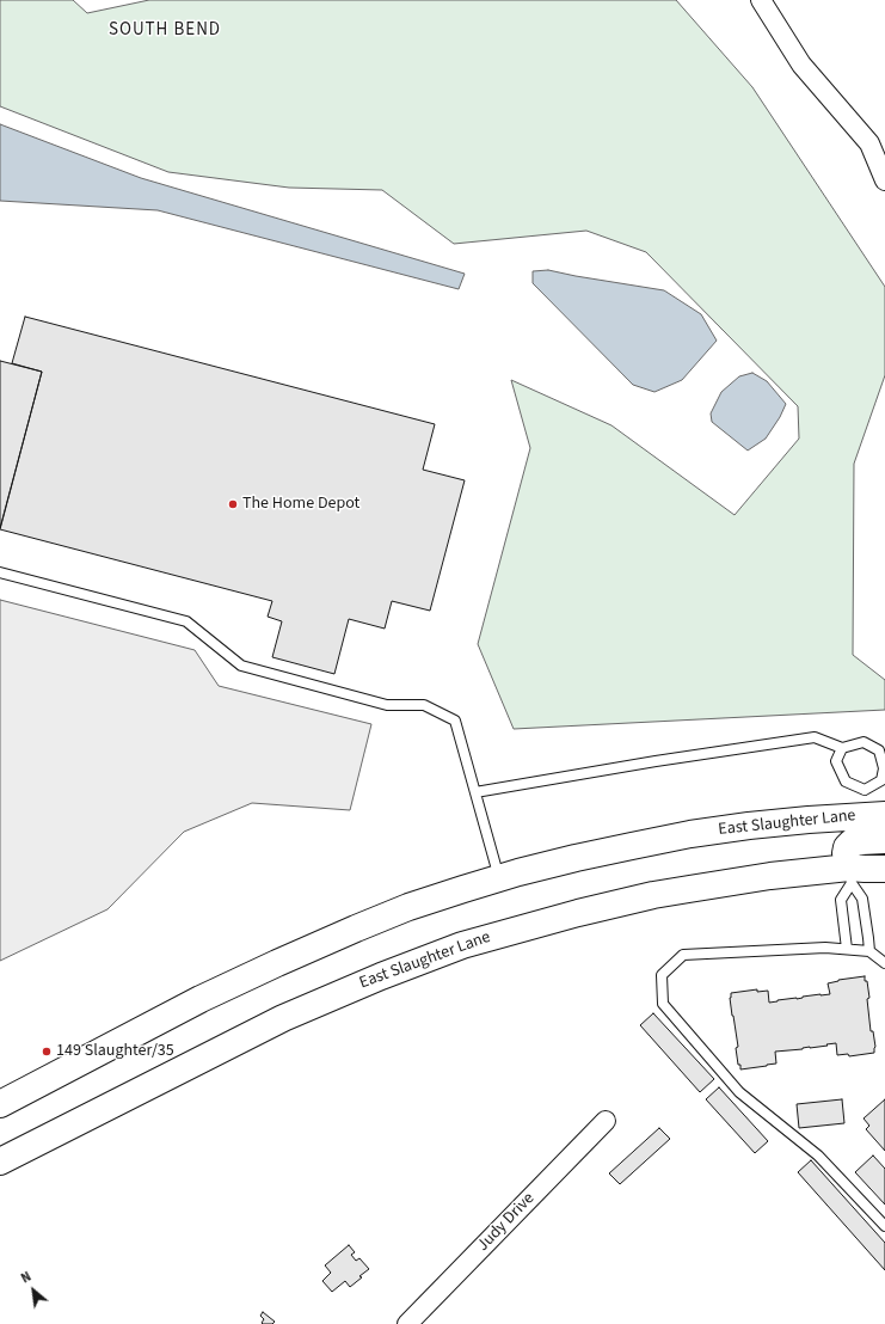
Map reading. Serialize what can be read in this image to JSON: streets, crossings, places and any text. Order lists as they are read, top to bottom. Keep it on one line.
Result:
{"streets":{"main road":["East Slaughter Lane"],"street":["Judy Drive"]},"districts":["SOUTH BEND"],"places":["The Home Depot","149 Slaughter/35"],"north":"top left"}
